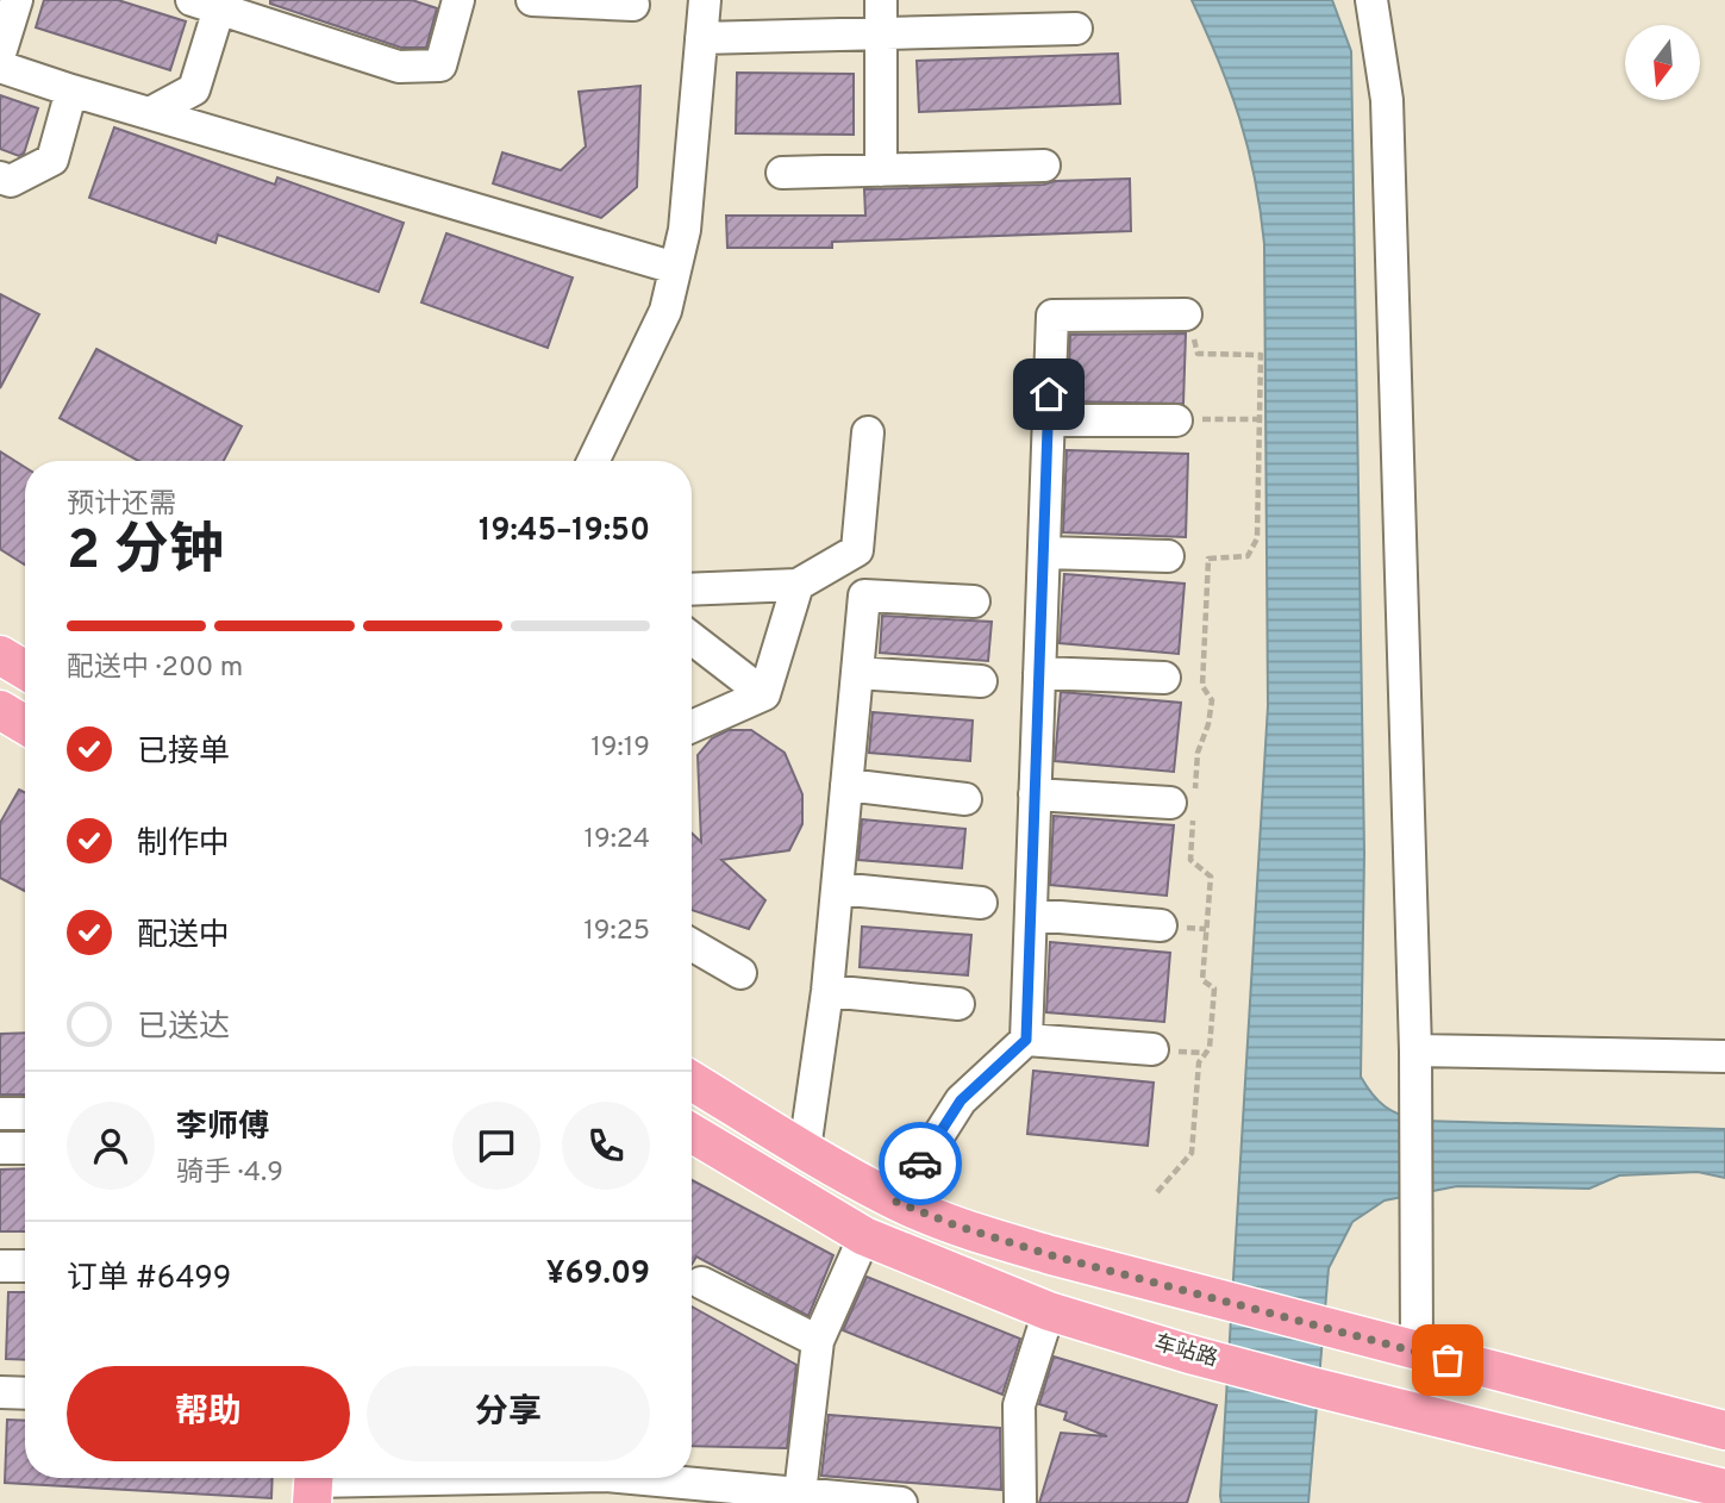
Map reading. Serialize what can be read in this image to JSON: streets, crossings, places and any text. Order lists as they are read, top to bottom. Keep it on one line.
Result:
{"streets":{"main road":["车站路"]},"north":"bottom","page":{"heading":["2 分钟","预计还需","19:45–19:50"],"panel":["李师傅","骑手 · 4.9","订单 #6499","¥69.09"],"bar":"配送中 · 200 m","list":[["已接单","19:19"],["制作中","19:24"],["配送中","19:25"],"已送达"],"buttons":["帮助","分享"]}}
